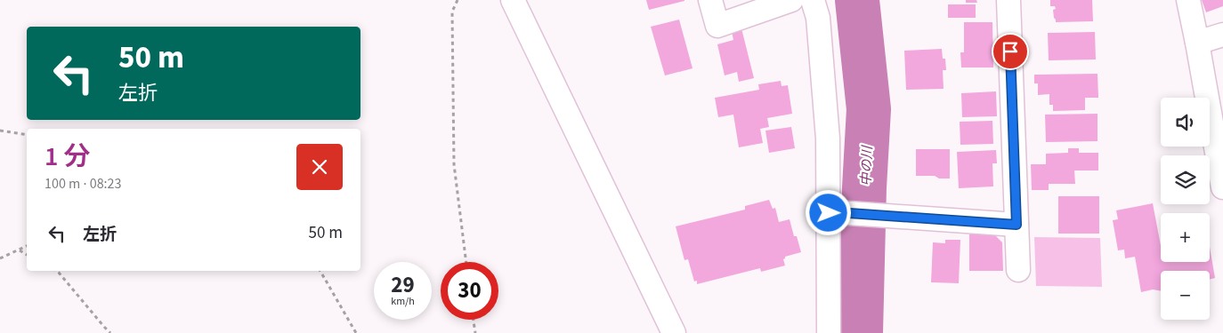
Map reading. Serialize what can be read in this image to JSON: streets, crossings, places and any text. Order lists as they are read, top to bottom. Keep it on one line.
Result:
{"water":["中の川"],"page":{"turn":["50 m","左折"],"map_buttons":["+","−"],"heading":["1 分","100 m · 08:23"],"list":[{"name":"左折","value":"50 m"}],"speed":"29 km/h","limit":"30"}}
